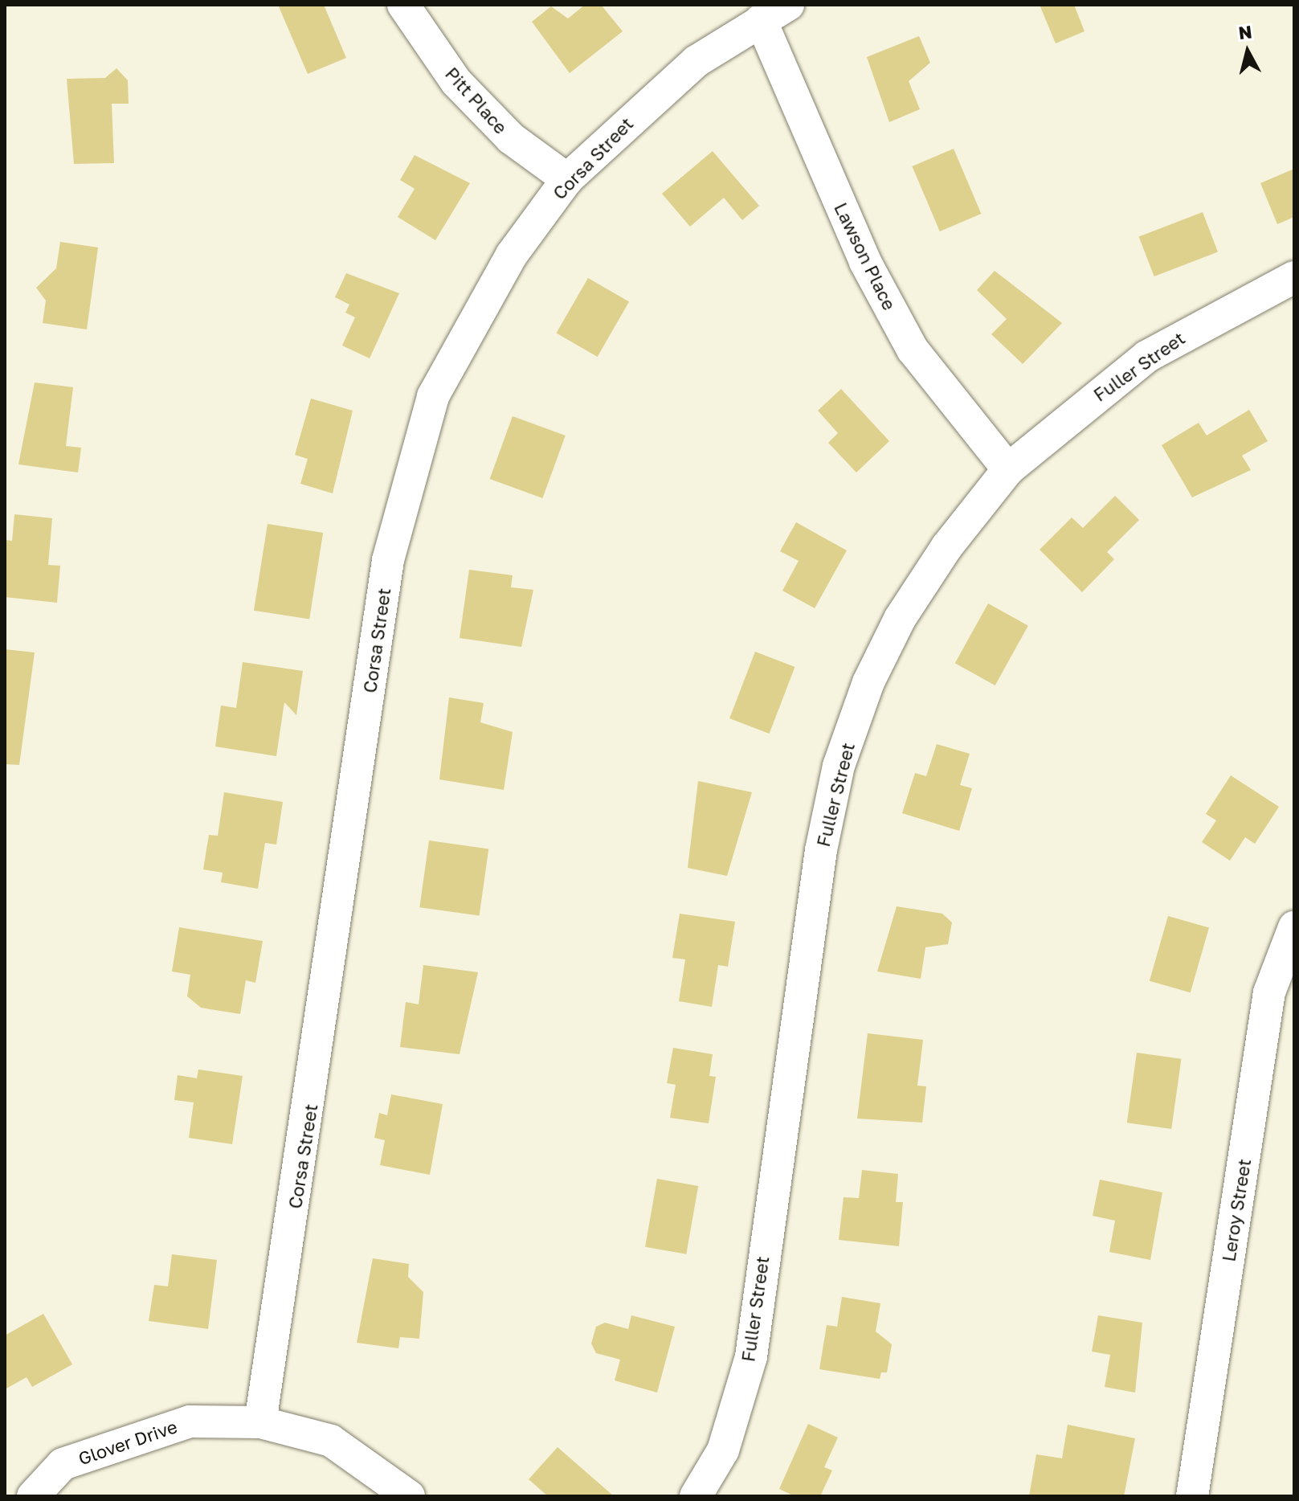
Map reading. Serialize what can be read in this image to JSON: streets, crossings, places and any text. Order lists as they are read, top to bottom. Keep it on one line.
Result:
{"streets":{"street":["Pitt Place","Corsa Street","Lawson Place","Fuller Street","Leroy Street","Glover Drive"]},"crossings":[["Pitt Place","Corsa Street"],["Corsa Street","Lawson Place"],["Corsa Street","Glover Drive"],["Lawson Place","Fuller Street"]],"north":"top"}
